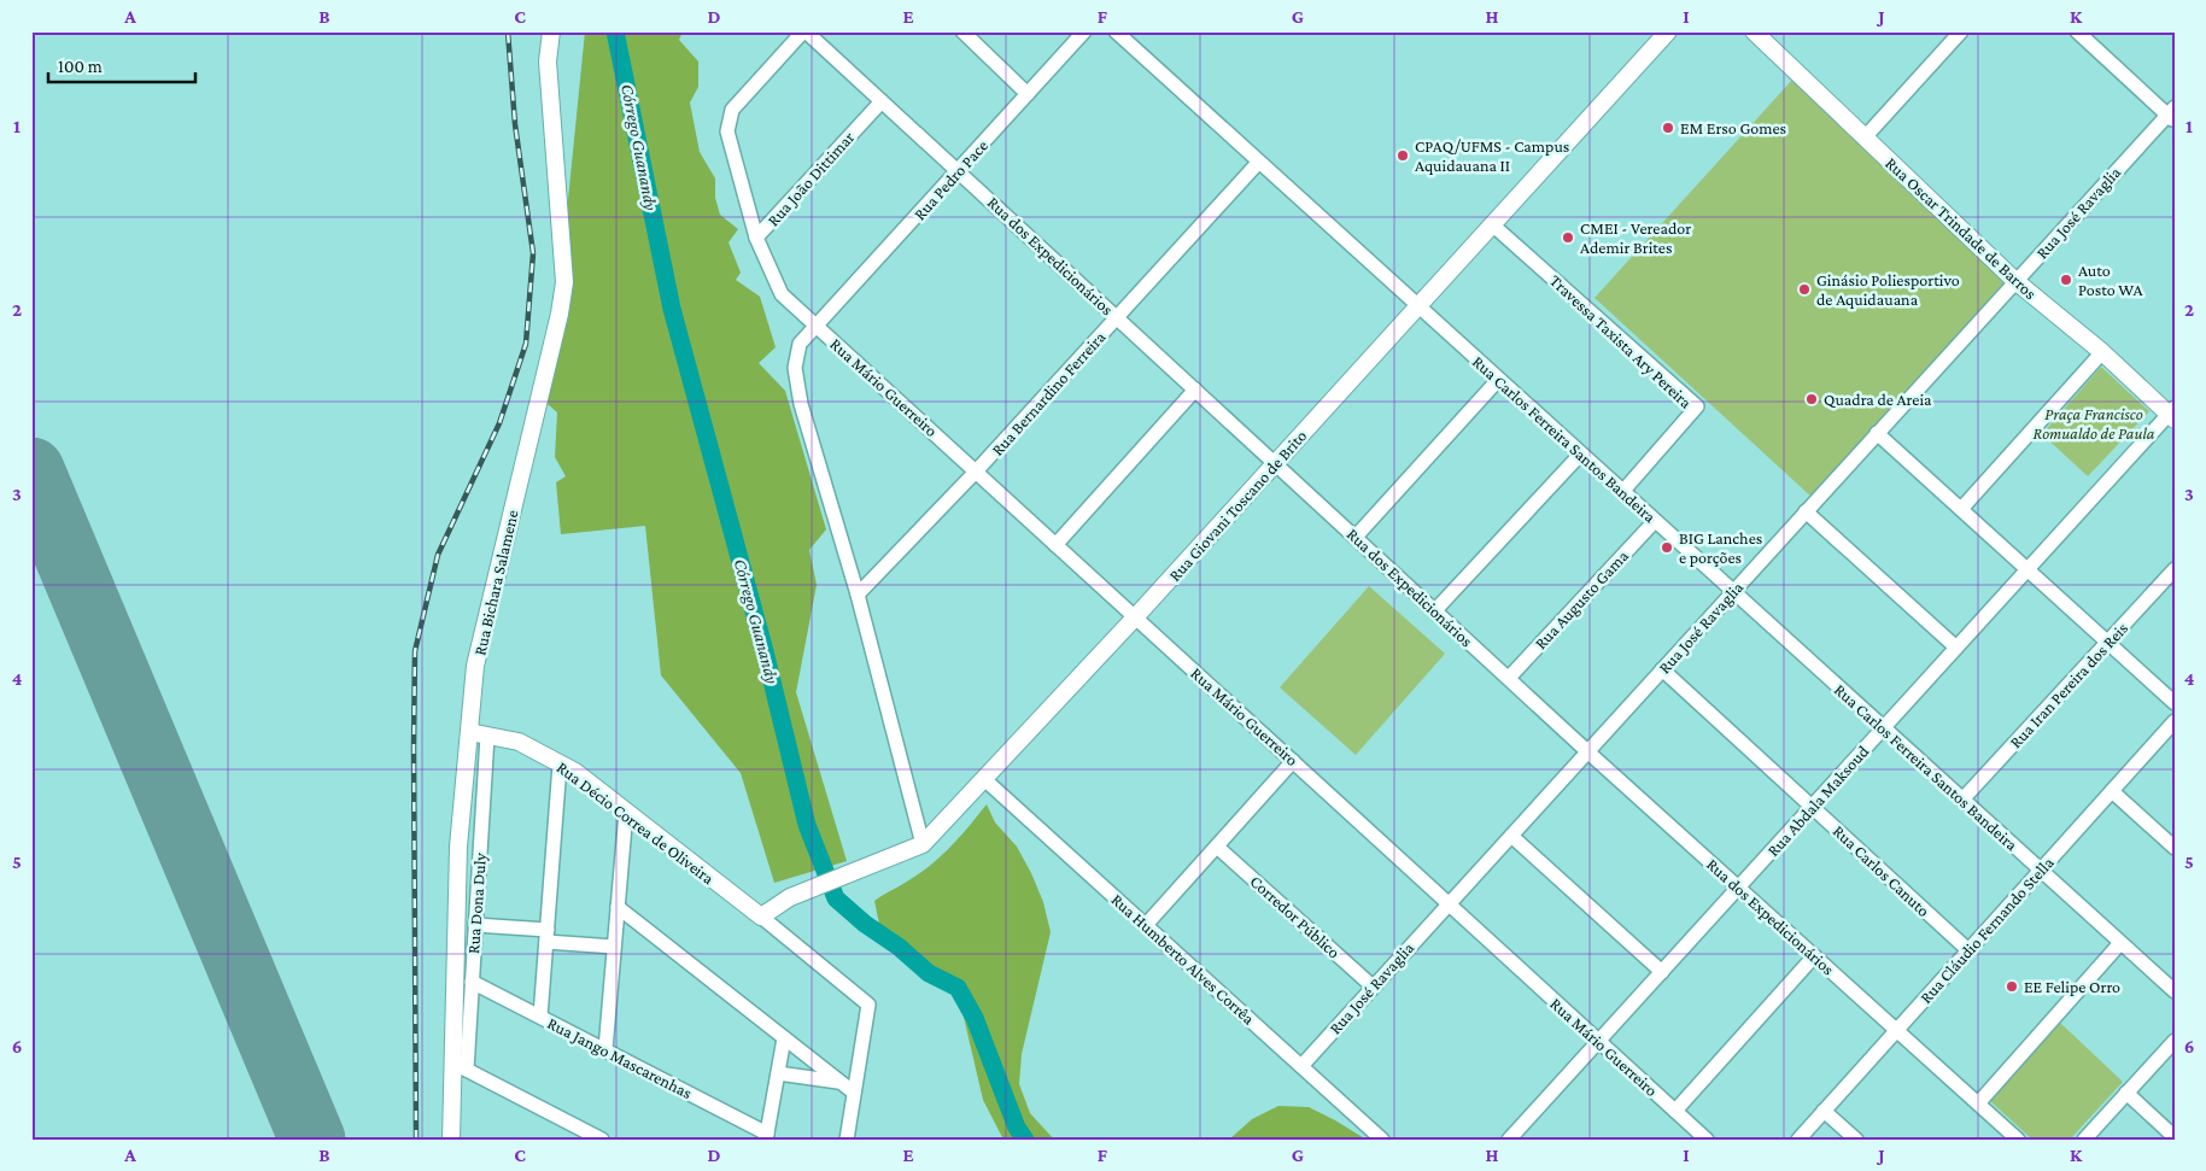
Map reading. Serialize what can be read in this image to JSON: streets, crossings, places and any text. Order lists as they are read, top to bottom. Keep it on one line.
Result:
{"streets":{"main road":["Rua Oscar Trindade de Barros","Rua Giovani Toscano de Brito","Rua Bichara Salamene","Rua Décio Correa de Oliveira"],"street":["Rua João Dittimar","Rua Pedro Pace","Rua José Ravaglia","Rua dos Expedicionários","Travessa Taxista Ary Pereira","Rua Mário Guerreiro","Rua Bernardino Ferreira","Rua Carlos Ferreira Santos Bandeira","Rua Augusto Gama","Rua Iran Pereira dos Reis","Rua Abdala Maksoud","Rua Carlos Canuto","Rua Dona Duly","Corredor Público","Rua Cláudio Fernando Stella","Rua Humberto Alves Corrêa","Rua Jango Mascarenhas"]},"crossings":[["Rua João Dittimar","Rua dos Expedicionários"],["Rua João Dittimar","Rua Mário Guerreiro"],["Rua Pedro Pace","Rua dos Expedicionários"],["Rua Pedro Pace","Rua Mário Guerreiro"],["Rua Pedro Pace","Rua Bernardino Ferreira"],["Rua Pedro Pace","Rua Giovani Toscano de Brito"],["Rua José Ravaglia","Rua Oscar Trindade de Barros"],["Rua José Ravaglia","Rua dos Expedicionários"],["Rua José Ravaglia","Rua Mário Guerreiro"],["Rua José Ravaglia","Rua Carlos Ferreira Santos Bandeira"],["Rua José Ravaglia","Rua Carlos Canuto"],["Rua José Ravaglia","Corredor Público"],["Rua José Ravaglia","Rua Humberto Alves Corrêa"],["Rua Oscar Trindade de Barros","Rua Abdala Maksoud"],["Rua dos Expedicionários","Rua Bernardino Ferreira"],["Rua dos Expedicionários","Rua Giovani Toscano de Brito"],["Rua dos Expedicionários","Rua Augusto Gama"],["Rua dos Expedicionários","Rua Abdala Maksoud"],["Rua dos Expedicionários","Rua Cláudio Fernando Stella"],["Travessa Taxista Ary Pereira","Rua Carlos Ferreira Santos Bandeira"],["Travessa Taxista Ary Pereira","Rua Giovani Toscano de Brito"],["Rua Mário Guerreiro","Rua Bernardino Ferreira"],["Rua Mário Guerreiro","Rua Giovani Toscano de Brito"],["Rua Mário Guerreiro","Rua Abdala Maksoud"],["Rua Bernardino Ferreira","Rua Carlos Ferreira Santos Bandeira"],["Rua Carlos Ferreira Santos Bandeira","Rua Giovani Toscano de Brito"],["Rua Carlos Ferreira Santos Bandeira","Rua Augusto Gama"],["Rua Carlos Ferreira Santos Bandeira","Rua Iran Pereira dos Reis"],["Rua Carlos Ferreira Santos Bandeira","Rua Abdala Maksoud"],["Rua Carlos Ferreira Santos Bandeira","Rua Cláudio Fernando Stella"],["Rua Giovani Toscano de Brito","Rua Décio Correa de Oliveira"],["Rua Giovani Toscano de Brito","Rua Humberto Alves Corrêa"],["Rua Bichara Salamene","Rua Décio Correa de Oliveira"],["Rua Bichara Salamene","Rua Dona Duly"],["Rua Abdala Maksoud","Rua Carlos Canuto"],["Rua Décio Correa de Oliveira","Rua Dona Duly"],["Rua Carlos Canuto","Rua Cláudio Fernando Stella"],["Rua Dona Duly","Rua Jango Mascarenhas"]],"water":["Córrego Guanandy"],"parks":["Praça Francisco Romualdo de Paula"],"places":["EM Erso Gomes","CPAQ/UFMS - Campus Aquidauana II","CMEI - Vereador Ademir Brites","Auto Posto WA","Ginásio Poliesportivo de Aquidauana","Quadra de Areia","BIG Lanches e porções","EE Felipe Orro"],"scale_bar":"100 m","grid":{"columns":["A","B","C","D","E","F","G","H","I","J","K"],"rows":["1","2","3","4","5","6"]}}
